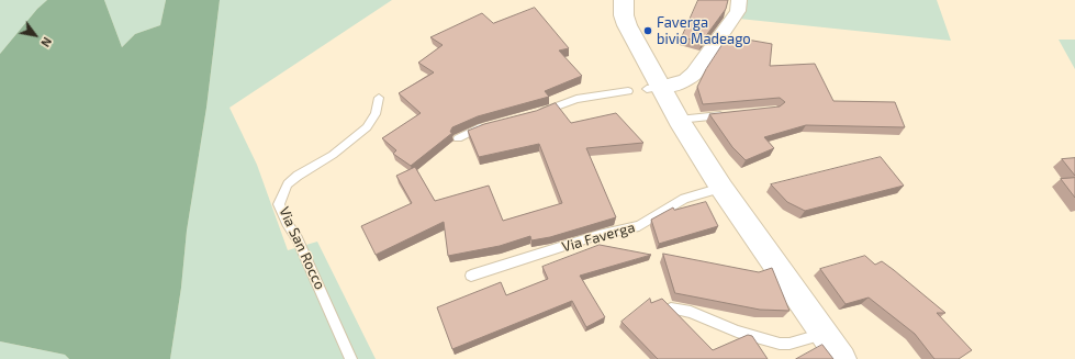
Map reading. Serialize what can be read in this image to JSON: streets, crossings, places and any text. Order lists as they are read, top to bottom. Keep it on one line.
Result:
{"streets":{"lane":["Via Faverga","Via San Rocco"]},"places":["Faverga bivio Madeago"],"north":"bottom right"}
